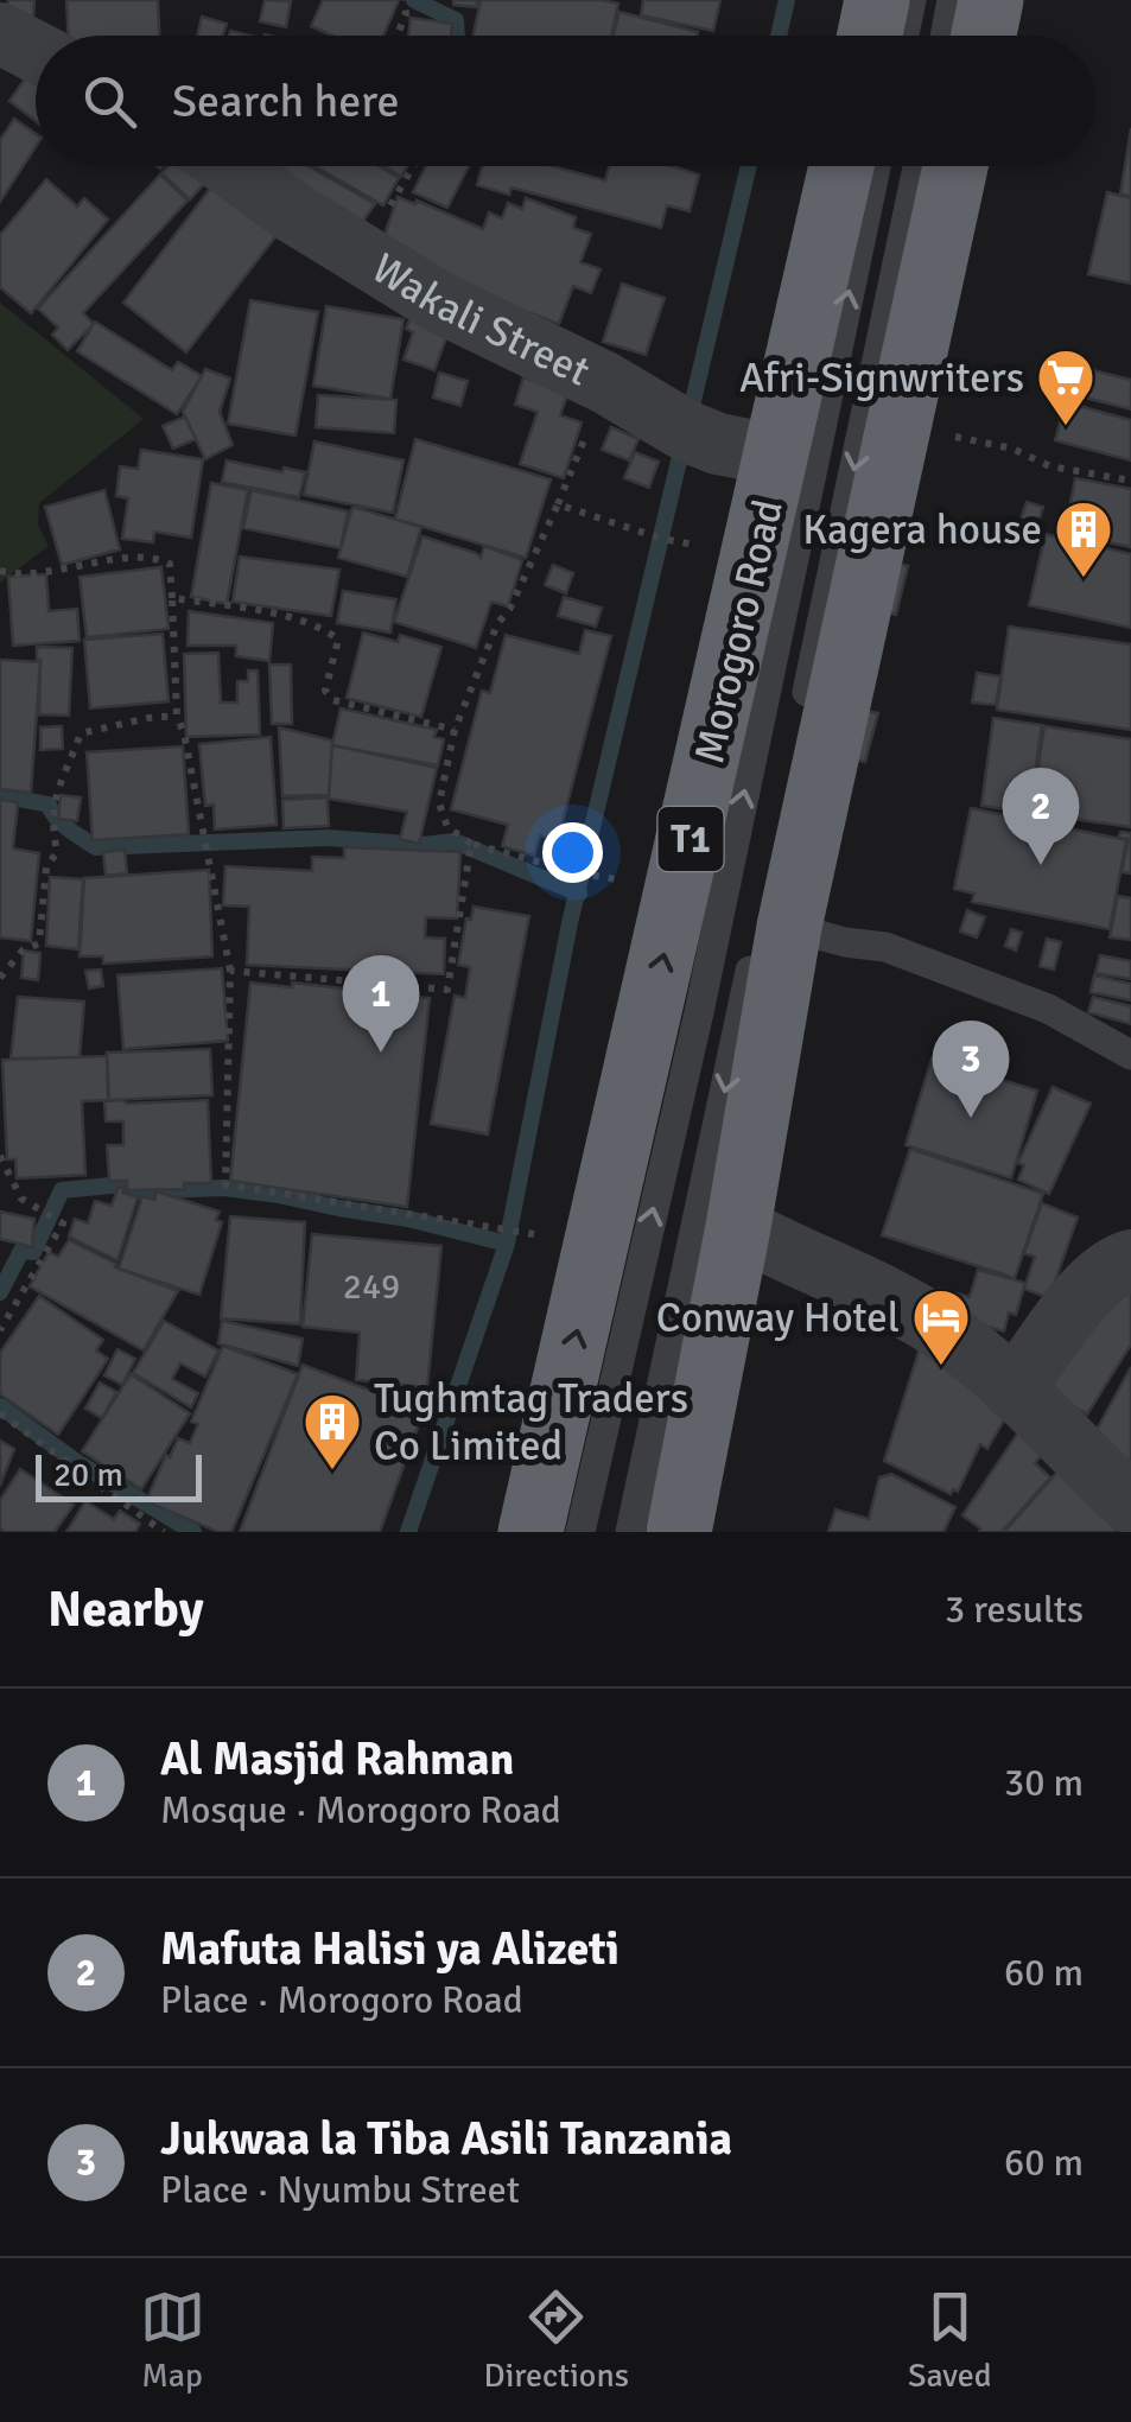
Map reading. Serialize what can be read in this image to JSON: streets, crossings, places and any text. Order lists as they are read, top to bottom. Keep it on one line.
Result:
{"streets":{"highway":["Morogoro Road","T1"],"street":["Wakali Street"]},"crossings":[["Wakali Street","Morogoro Road"]],"places":{"supermarket":["Afri-Signwriters"],"building":["Kagera house","Tughmtag Traders Co Limited"],"hotel":["Conway Hotel"]},"house_numbers":["249"],"scale_bar":"20 m","page":{"search":"Search here","pins":["2","1","3"],"scale":"20 m","heading":["Nearby","3 results"],"list":[{"mark":"1","name":"Al Masjid Rahman","note":"Mosque · Morogoro Road","value":"30 m"},{"mark":"2","name":"Mafuta Halisi ya Alizeti","note":"Place · Morogoro Road","value":"60 m"},{"mark":"3","name":"Jukwaa la Tiba Asili Tanzania","note":"Place · Nyumbu Street","value":"60 m"}],"nav":["Map","Directions","Saved"]}}
